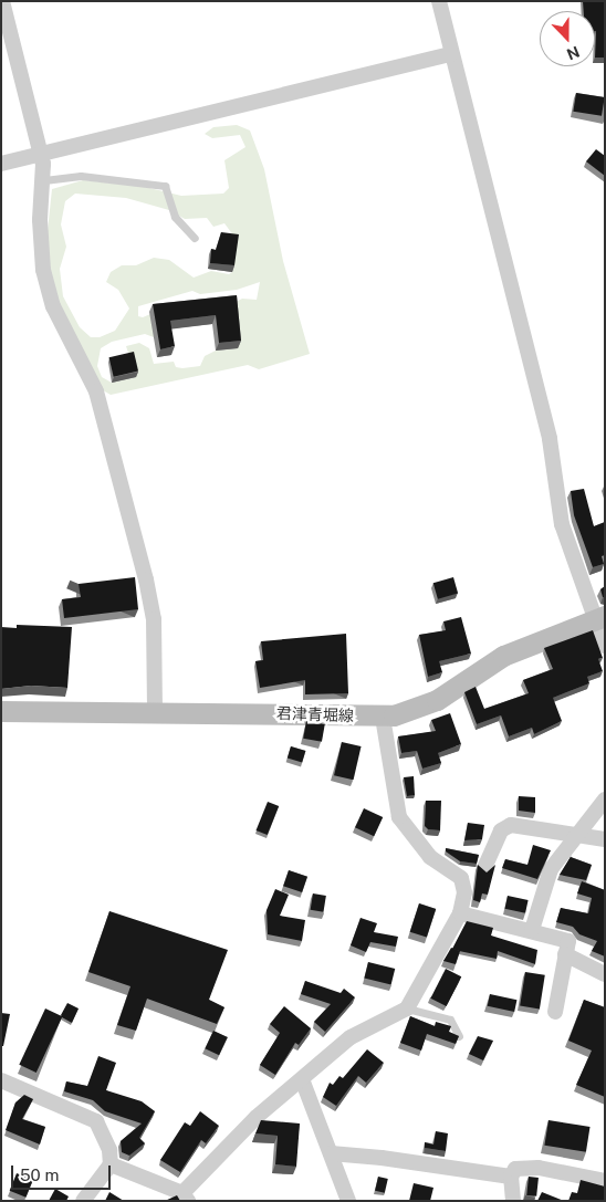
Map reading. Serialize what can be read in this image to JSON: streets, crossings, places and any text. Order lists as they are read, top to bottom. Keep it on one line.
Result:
{"streets":{"main road":["君津青堀線"]},"scale_bar":"50 m","north":"bottom"}
